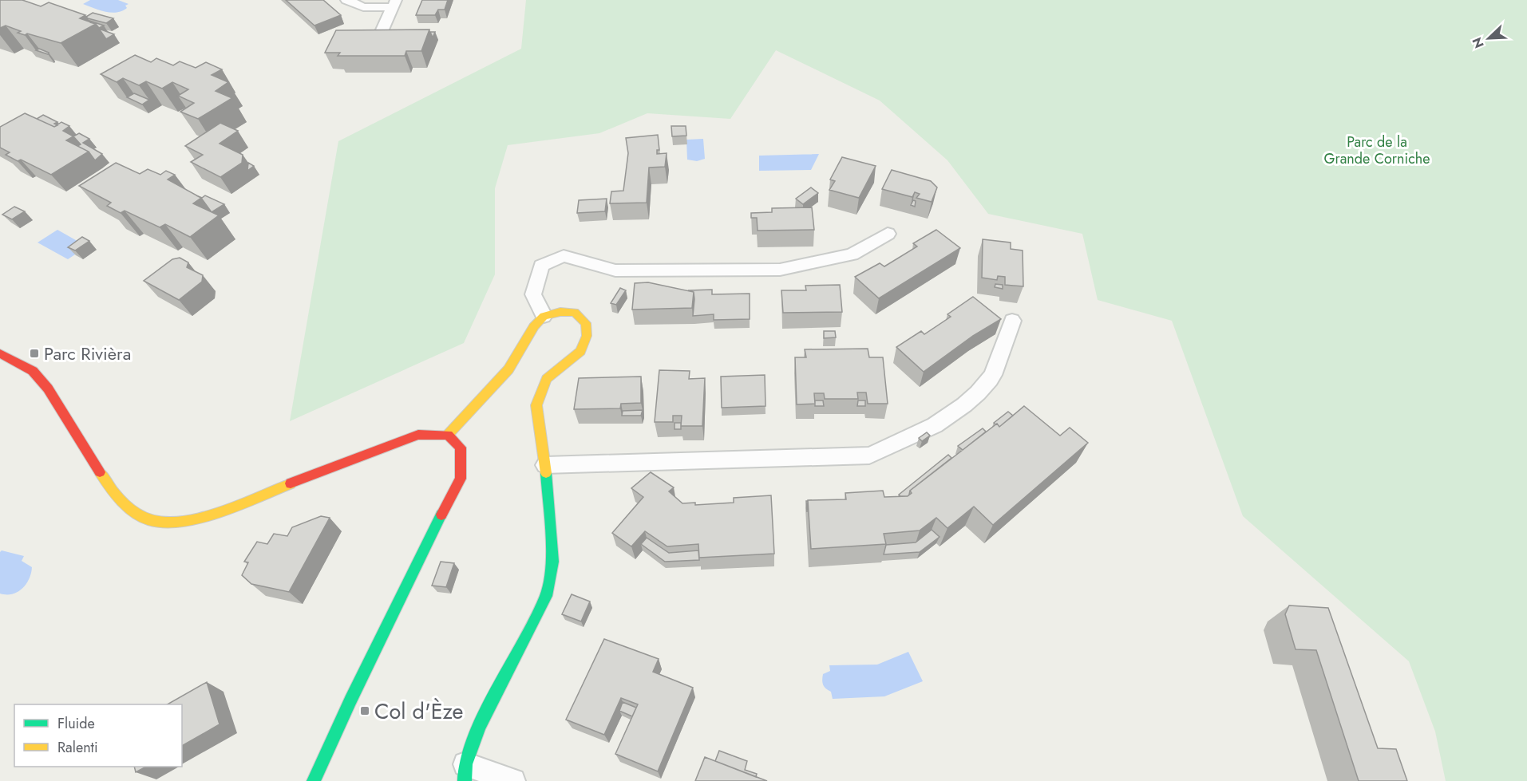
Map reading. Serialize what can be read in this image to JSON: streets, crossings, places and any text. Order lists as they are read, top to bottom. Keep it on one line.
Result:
{"parks":["Parc de la Grande Corniche"],"places":{"transit":["Parc Rivièra","Col d'Èze"]},"legend":["Fluide","Ralenti"],"north":"bottom left"}
